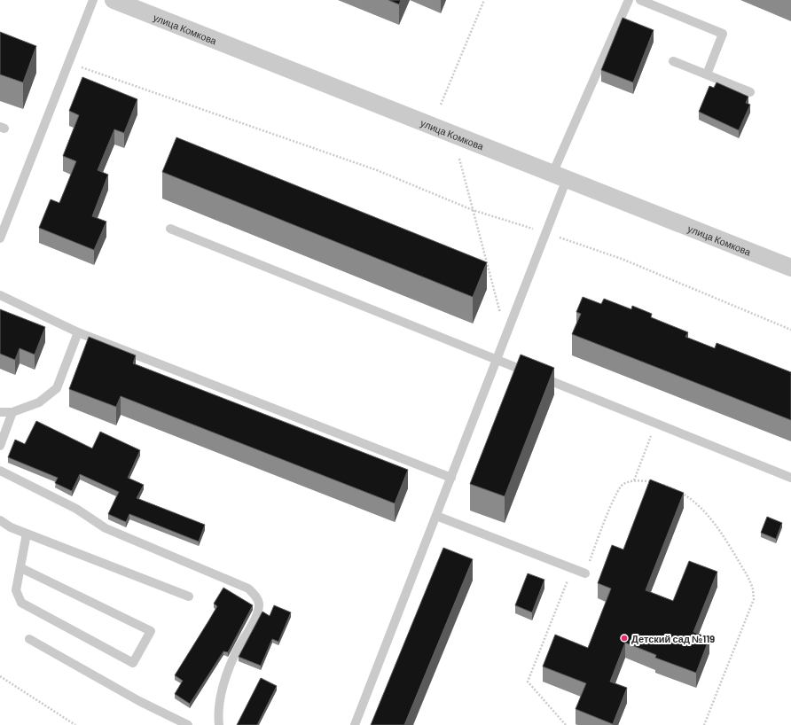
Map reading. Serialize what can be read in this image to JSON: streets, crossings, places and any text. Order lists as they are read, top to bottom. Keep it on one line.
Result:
{"streets":{"street":["улица Комкова"]},"places":["Детский сад №119"]}
